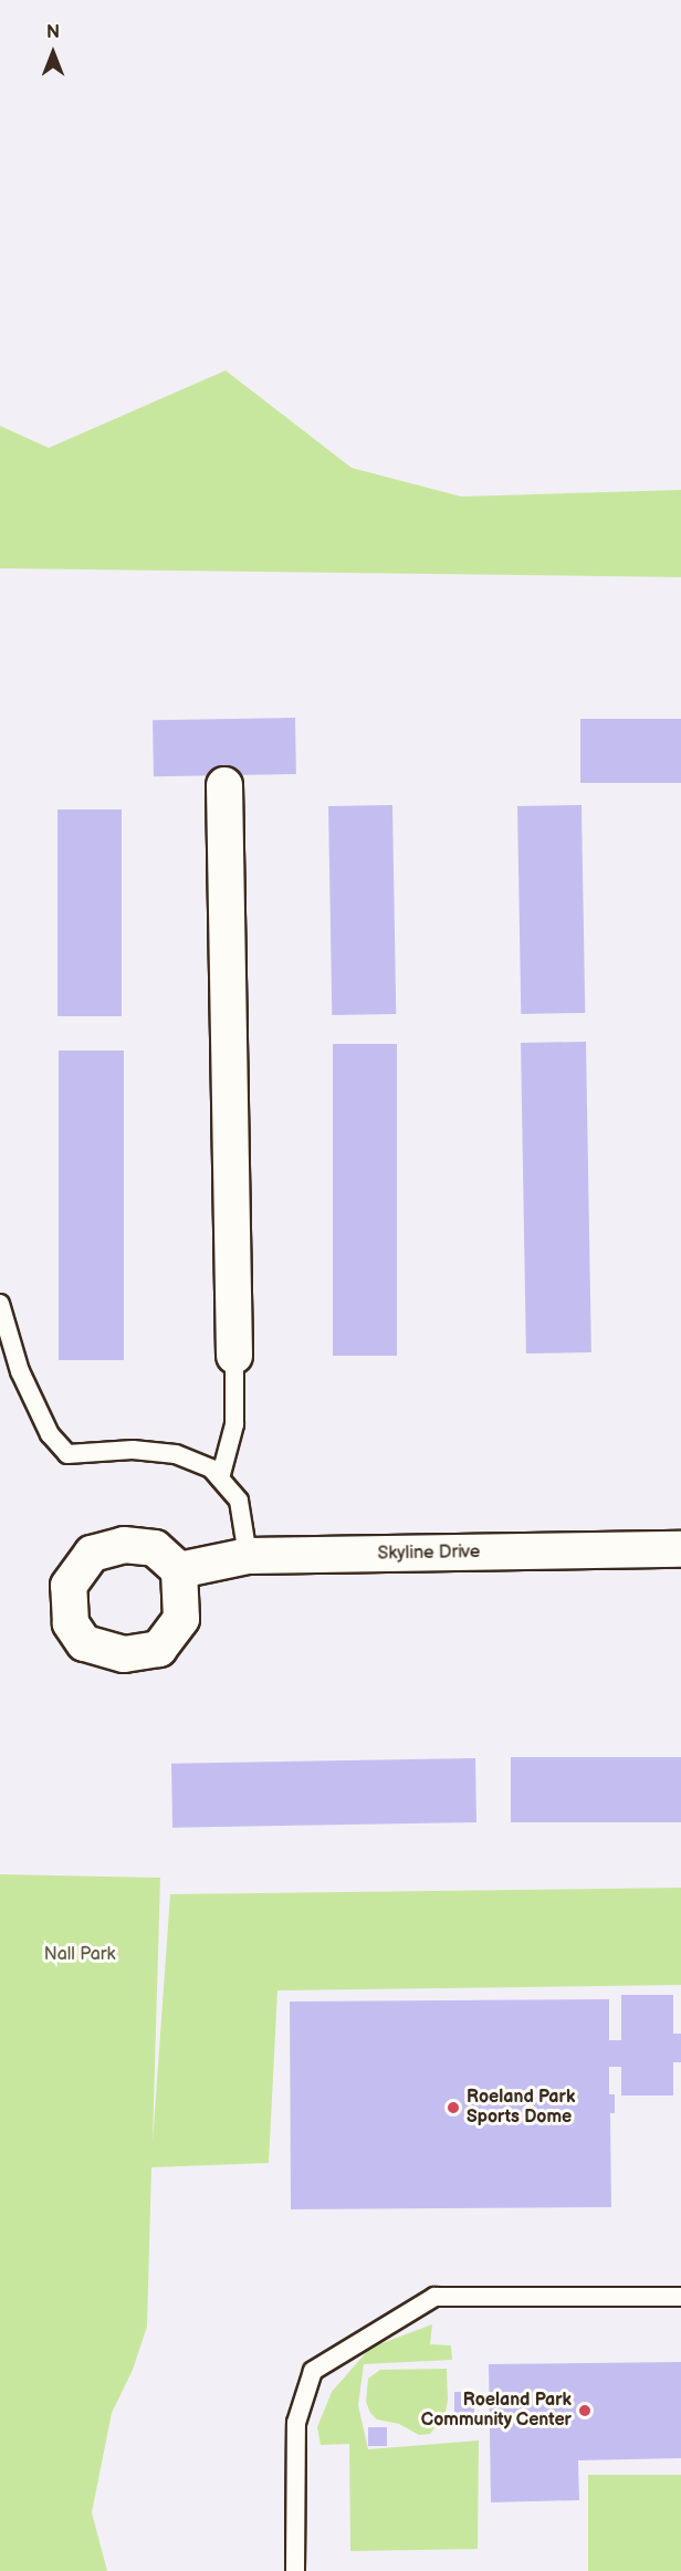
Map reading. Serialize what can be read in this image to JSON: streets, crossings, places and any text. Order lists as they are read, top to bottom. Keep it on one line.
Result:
{"streets":{"street":["Skyline Drive"]},"parks":["Nall Park"],"places":["Roeland Park Sports Dome","Roeland Park Community Center"],"north":"top"}
